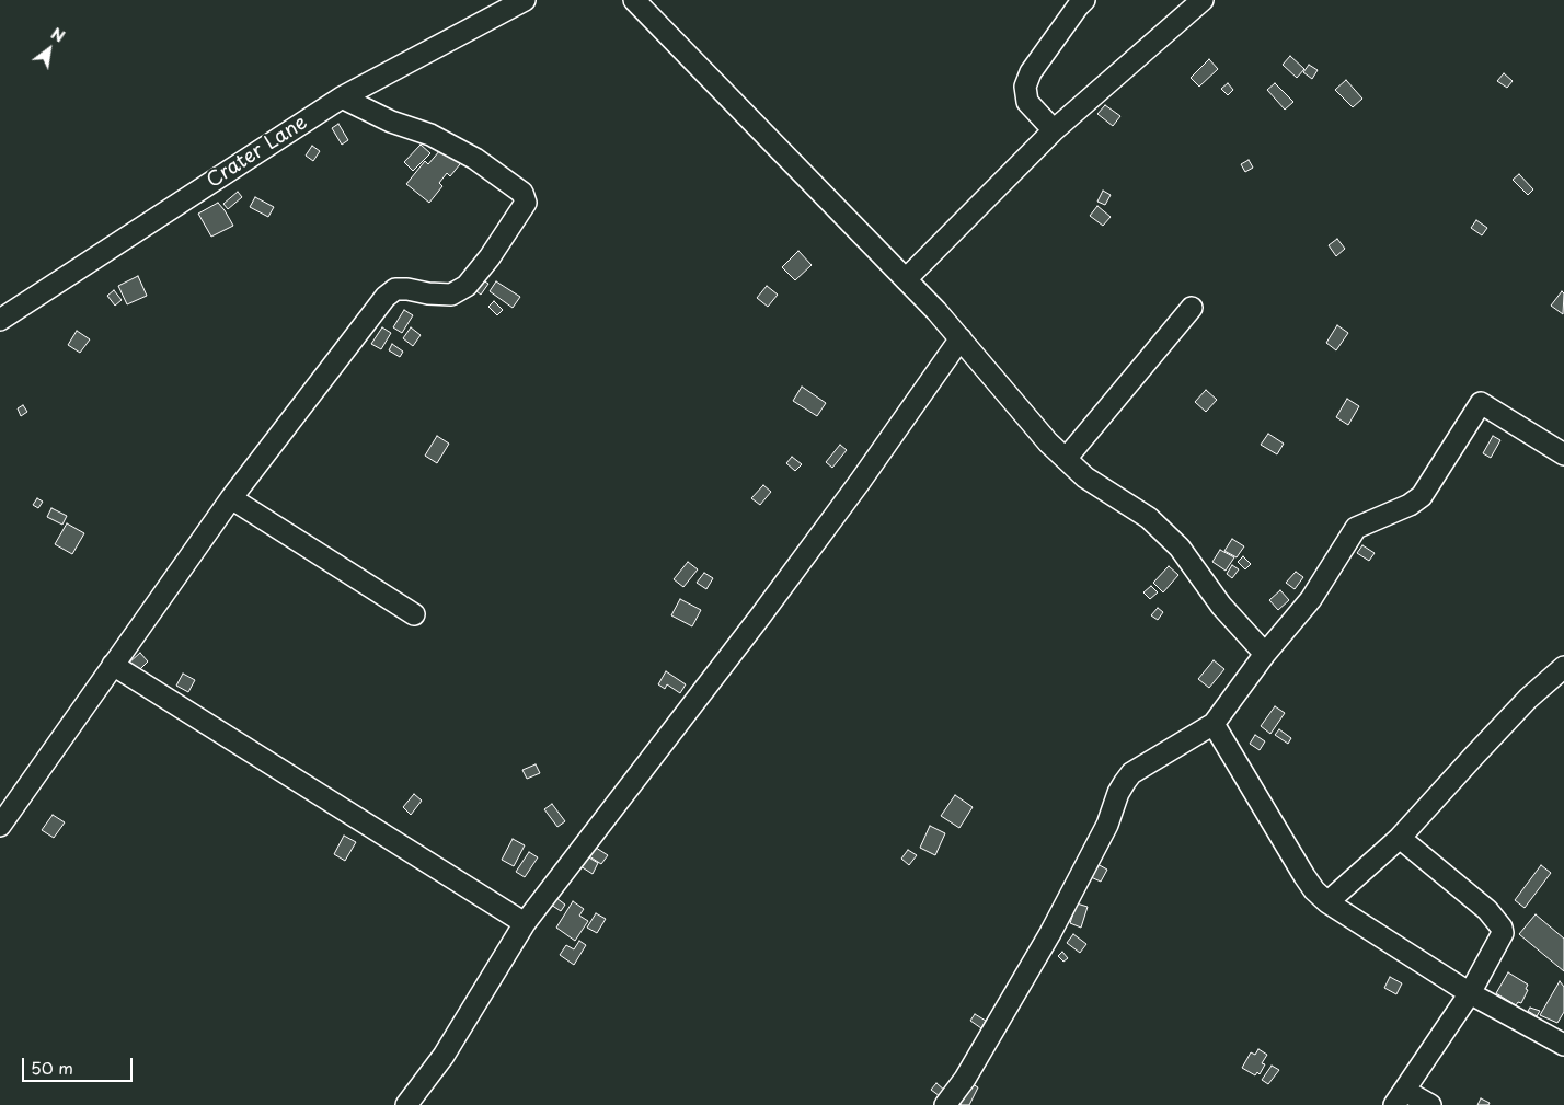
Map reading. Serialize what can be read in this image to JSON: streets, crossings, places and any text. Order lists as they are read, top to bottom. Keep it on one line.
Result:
{"streets":{"street":["Crater Lane"]},"scale_bar":"50 m","north":"top right"}
